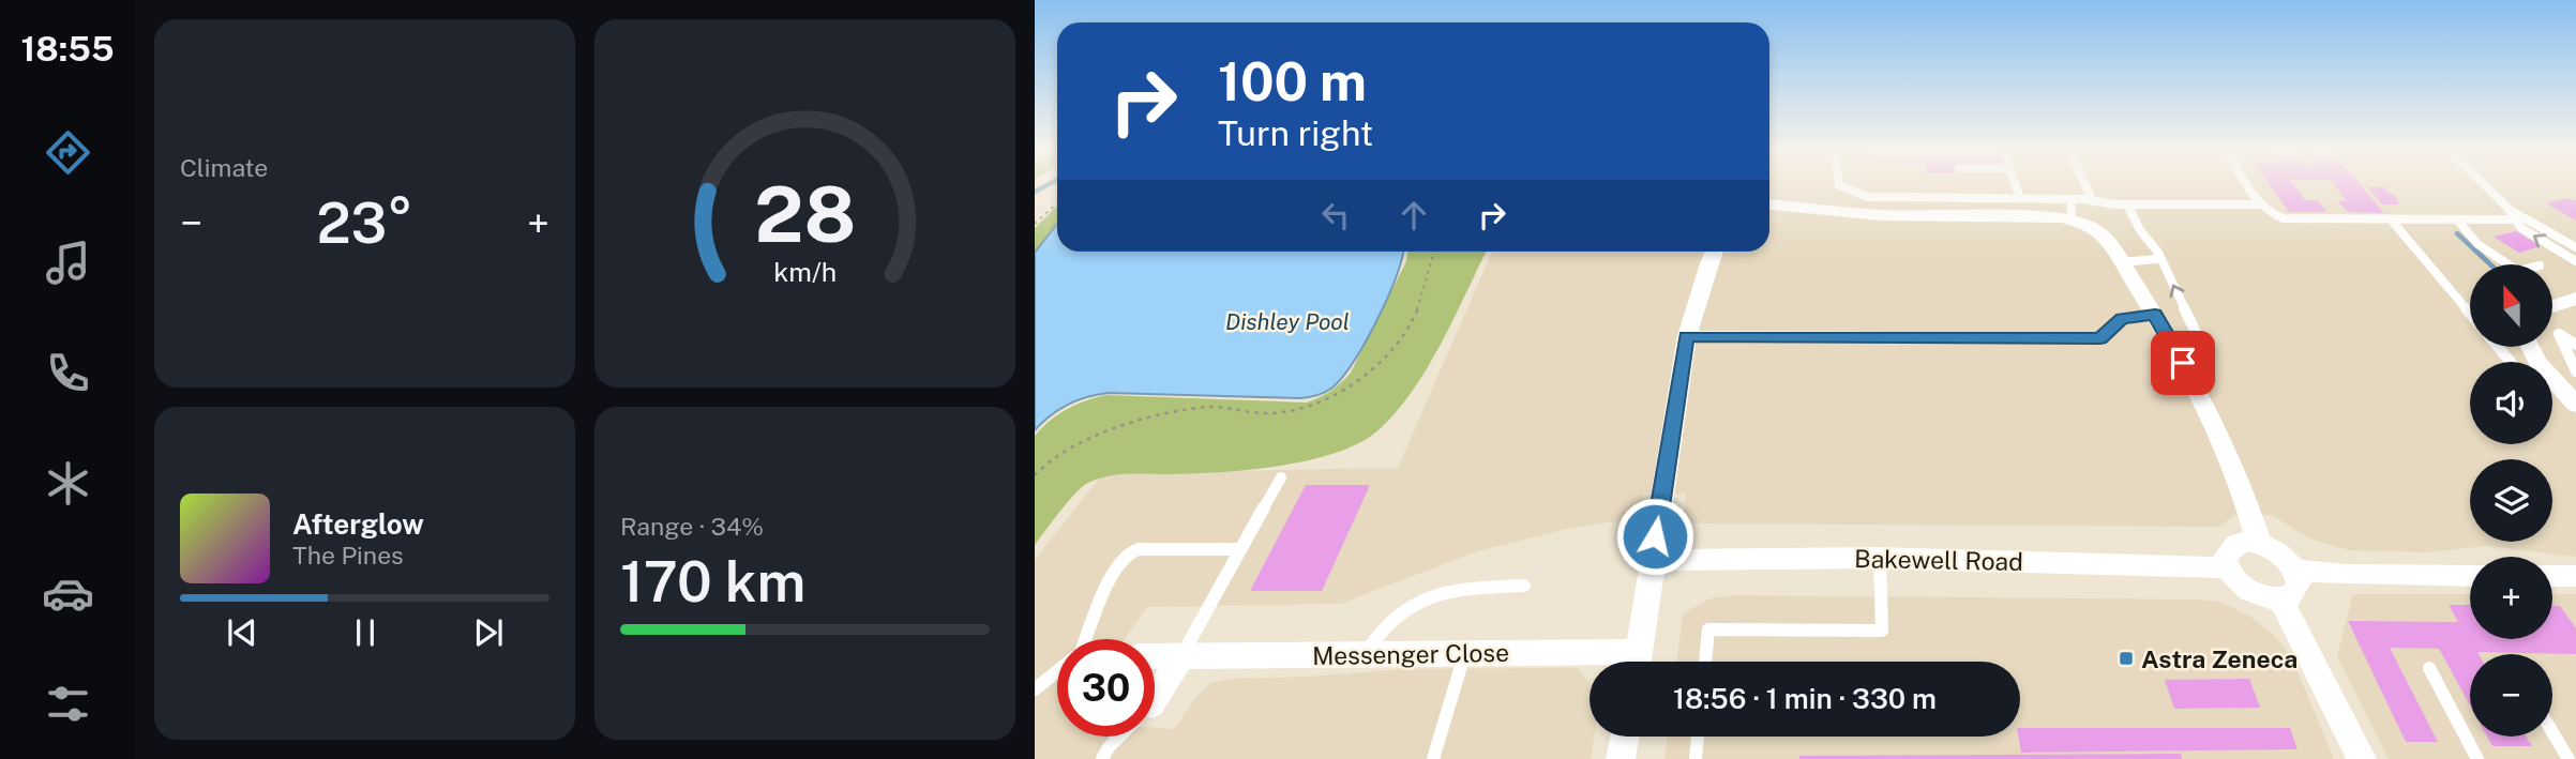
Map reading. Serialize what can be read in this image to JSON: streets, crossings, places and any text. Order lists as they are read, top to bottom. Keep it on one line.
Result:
{"streets":{"street":["Bakewell Road","Messenger Close"]},"water":["Dishley Pool"],"places":{"transit":["Astra Zeneca"]},"north":"top","page":{"tabs":"18:55","tile":["Climate",["Range · 34%","170 km"]],"turn":["100 m","Turn right"],"heat":["−","23°","+"],"map_buttons":["+","−"],"song":["Afterglow","The Pines"],"limit":"30","trip":"18:56 · 1 min · 330 m","gauge":["28","km/h"]}}
